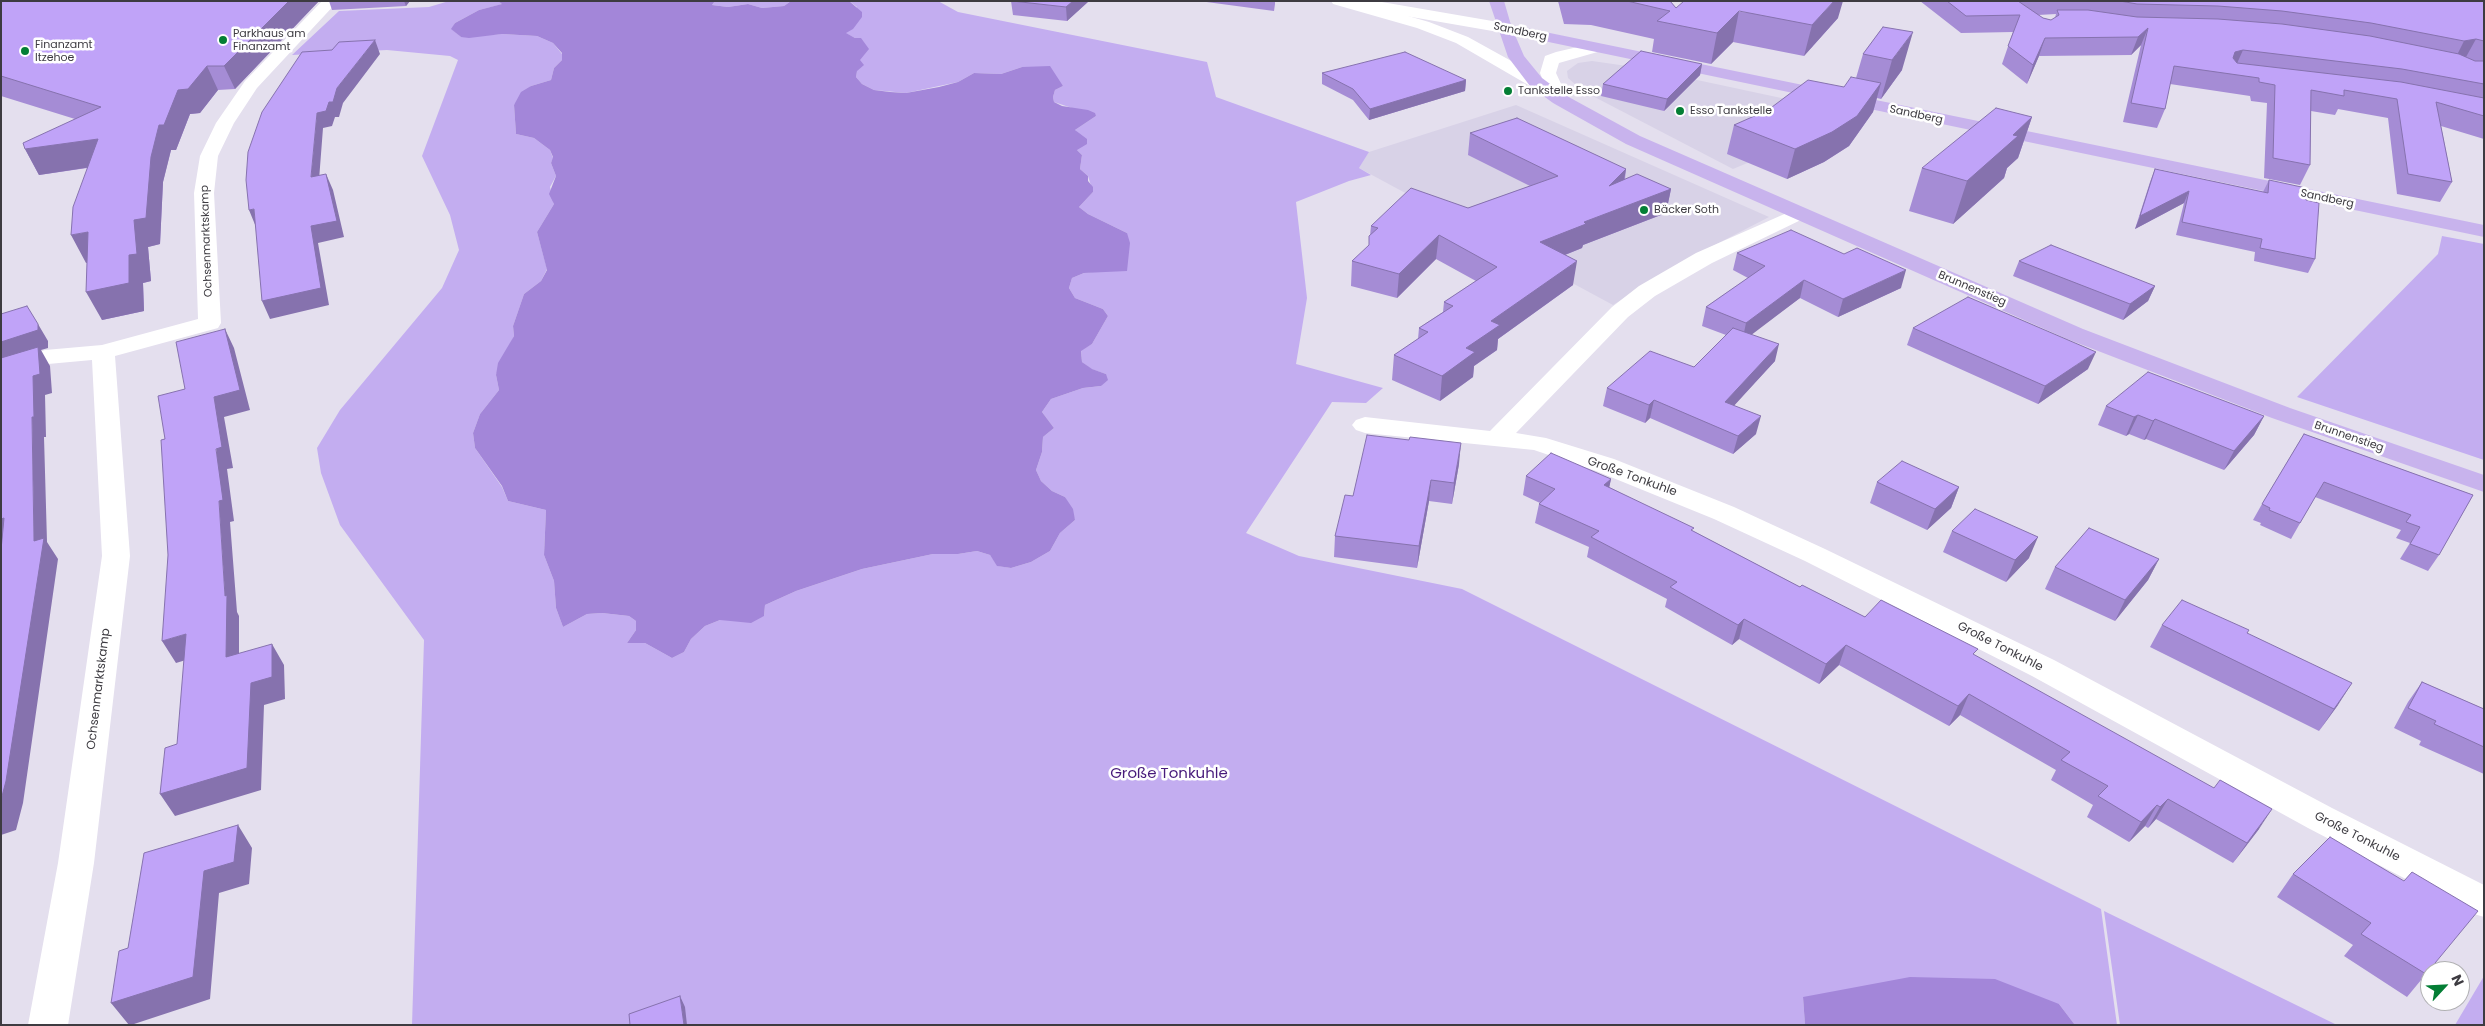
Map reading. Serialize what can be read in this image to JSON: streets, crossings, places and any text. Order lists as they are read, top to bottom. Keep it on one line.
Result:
{"streets":{"main road":["Sandberg","Brunnenstieg"],"street":["Ochsenmarktskamp","Große Tonkuhle"]},"crossings":[["Sandberg","Brunnenstieg"]],"parks":["Große Tonkuhle"],"places":["Parkhaus am Finanzamt","Finanzamt Itzehoe","Tankstelle Esso","Esso Tankstelle","Bäcker Soth"],"north":"top right"}
